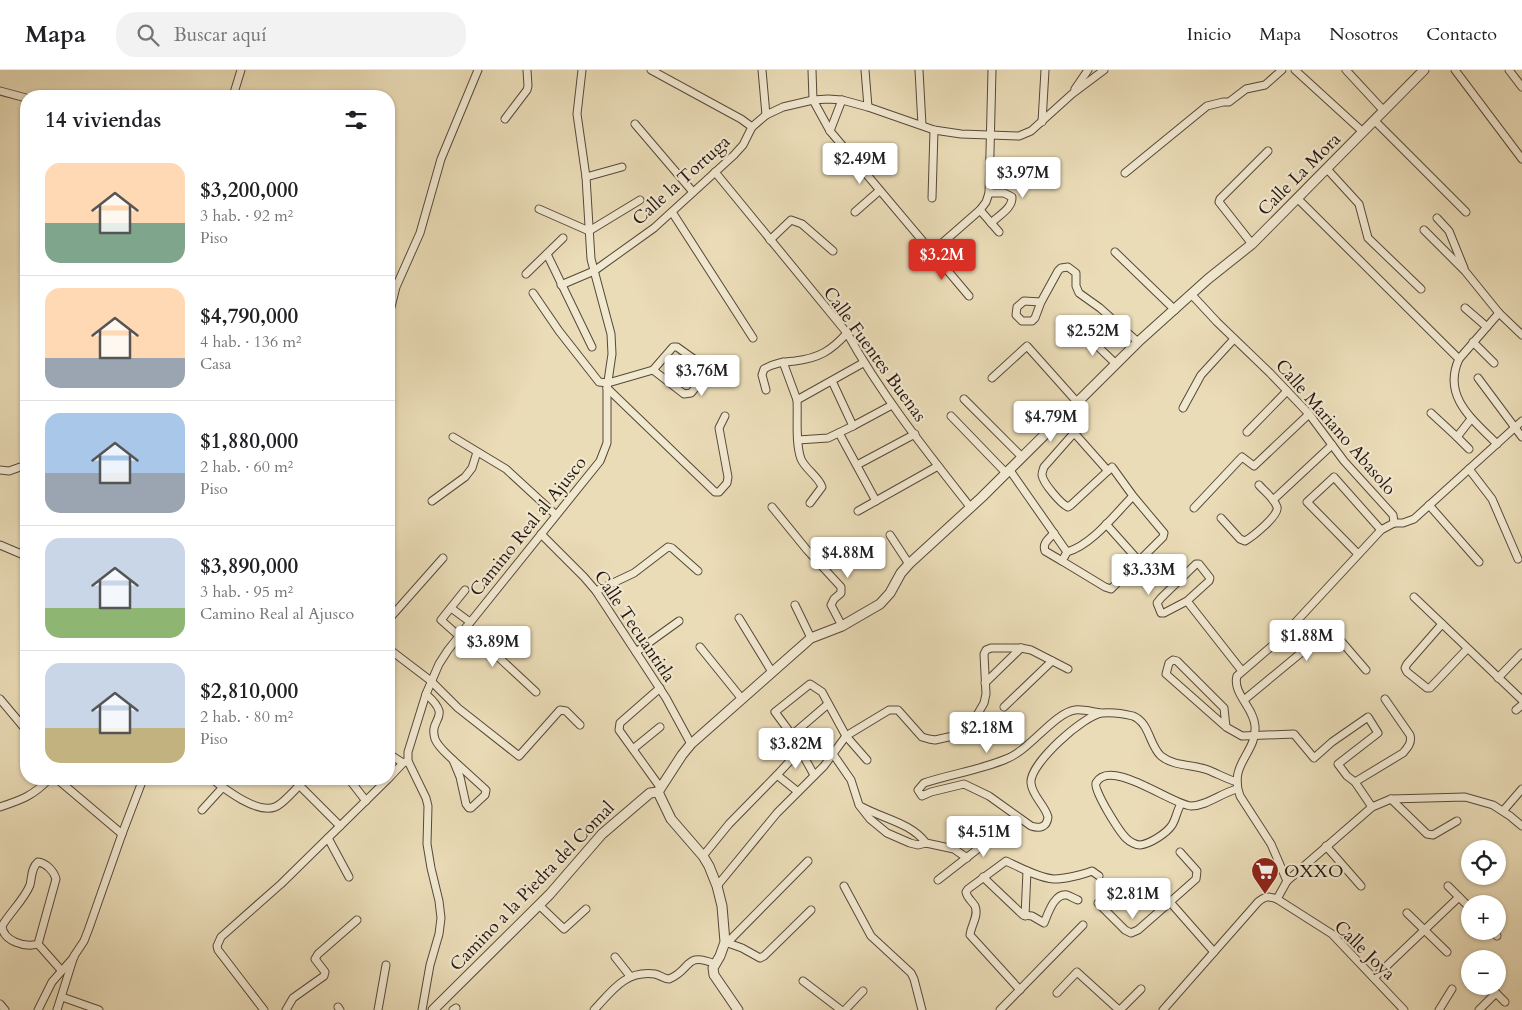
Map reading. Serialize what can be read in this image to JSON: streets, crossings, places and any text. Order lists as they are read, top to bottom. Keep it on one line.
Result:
{"streets":{"street":["Calle La Mora","Calle la Tortuga","Calle Fuentes Buenas","Calle Mariano Abasolo","Camino Real al Ajusco","Calle Tecuantitla","Camino a la Piedra del Comal","Calle Joya"]},"crossings":[["Calle La Mora","Calle Fuentes Buenas"],["Calle La Mora","Calle Mariano Abasolo"],["Calle La Mora","Calle Tecuantitla"],["Calle La Mora","Camino a la Piedra del Comal"],["Calle la Tortuga","Calle Fuentes Buenas"],["Calle la Tortuga","Camino Real al Ajusco"],["Camino Real al Ajusco","Calle Tecuantitla"]],"places":{"supermarket":["OXXO"]},"page":{"header":"Mapa","search":"Buscar aquí","nav":["Inicio","Mapa","Nosotros","Contacto"],"heading":"14 viviendas","price":["$2.49M","$3.97M","$3.2M","$2.52M","$3.76M","$4.79M","$4.88M","$3.33M","$1.88M","$3.89M","$2.18M","$3.82M","$4.51M","$2.81M"],"list":[{"name":"$3,200,000","note":"3 hab. · 92 m² · Piso"},{"name":"$4,790,000","note":"4 hab. · 136 m² · Casa"},{"name":"$1,880,000","note":"2 hab. · 60 m² · Piso"},{"name":"$3,890,000","note":"3 hab. · 95 m² · Camino Real al Ajusco"},{"name":"$2,810,000","note":"2 hab. · 80 m² · Piso"}],"map_buttons":["+","−"]}}
